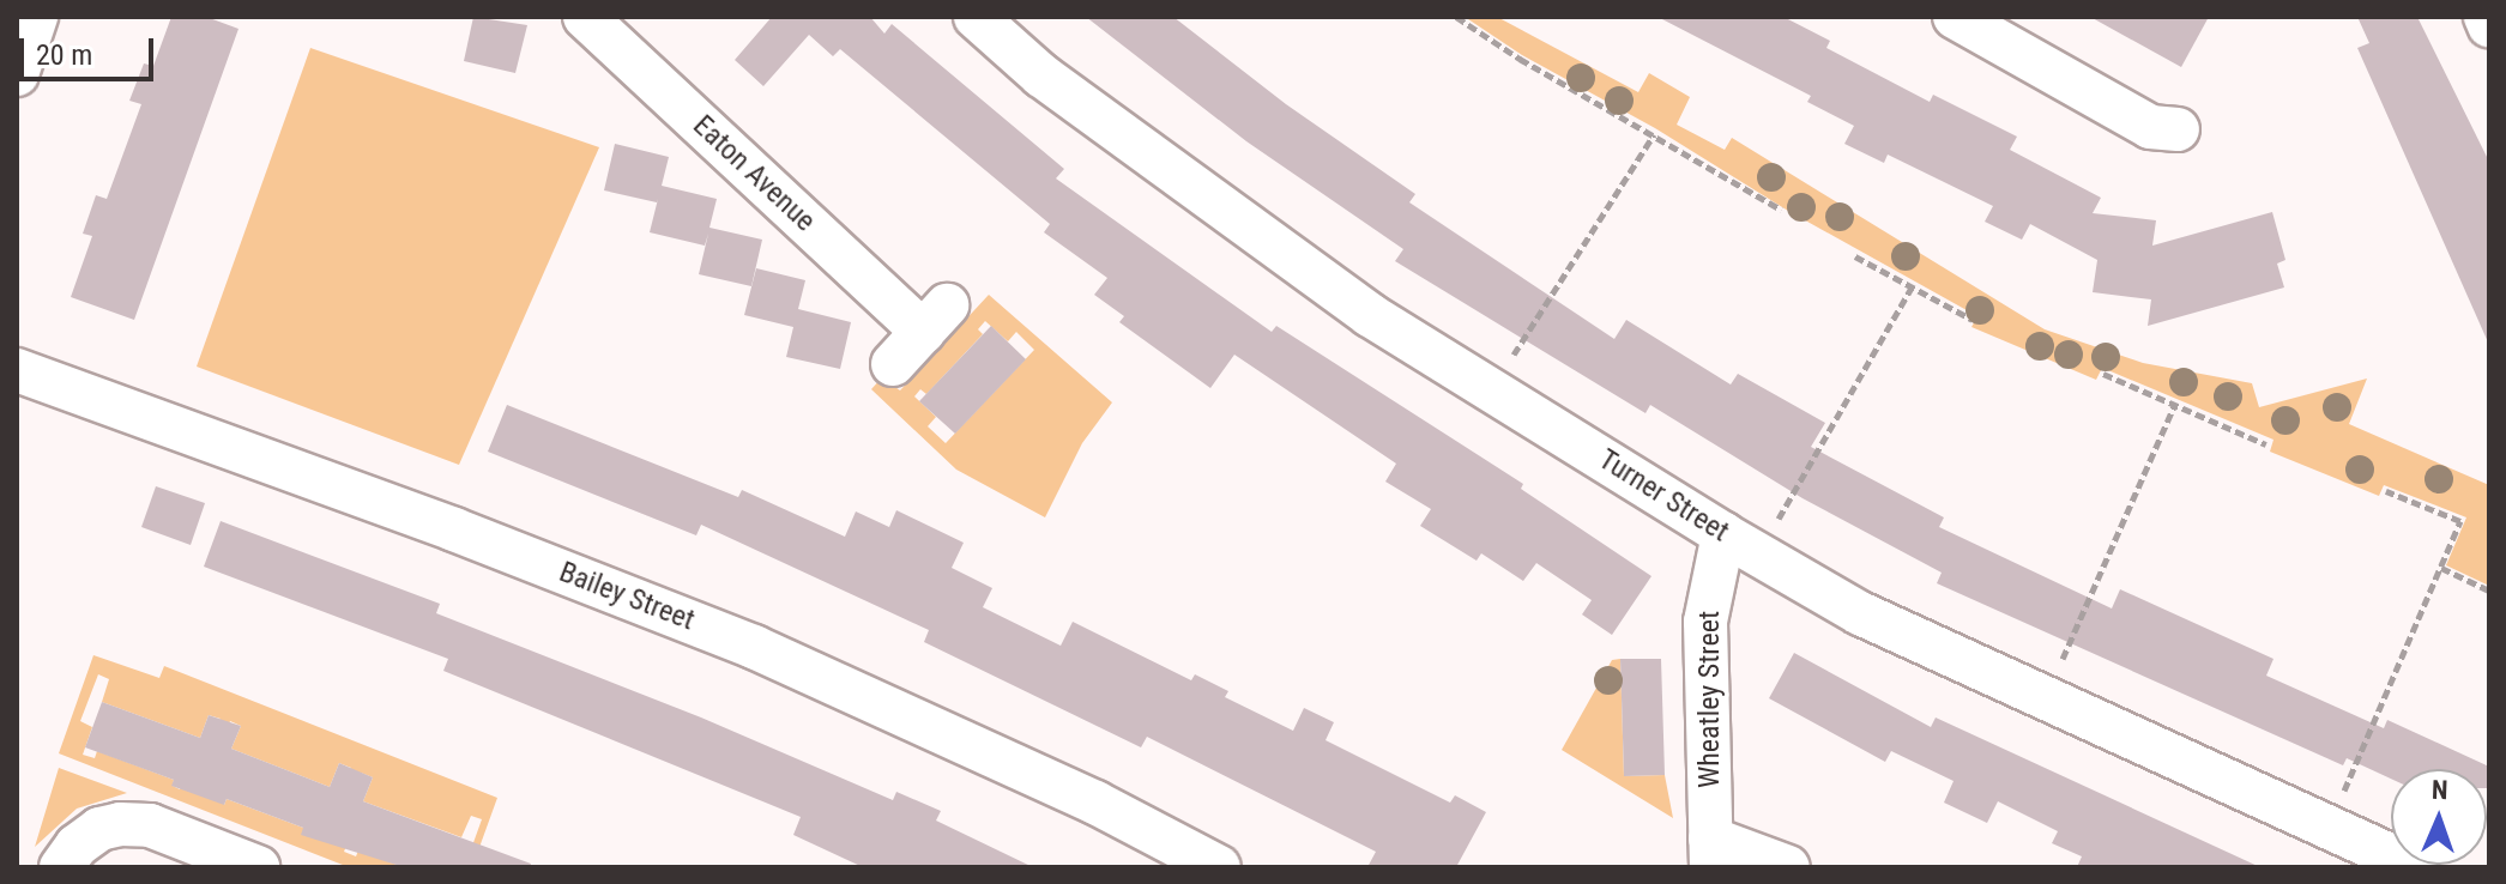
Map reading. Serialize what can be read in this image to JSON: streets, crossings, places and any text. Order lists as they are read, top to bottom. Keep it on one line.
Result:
{"streets":{"street":["Eaton Avenue","Turner Street","Bailey Street","Wheatley Street"]},"crossings":[["Turner Street","Wheatley Street"]],"scale_bar":"20 m","north":"top"}
